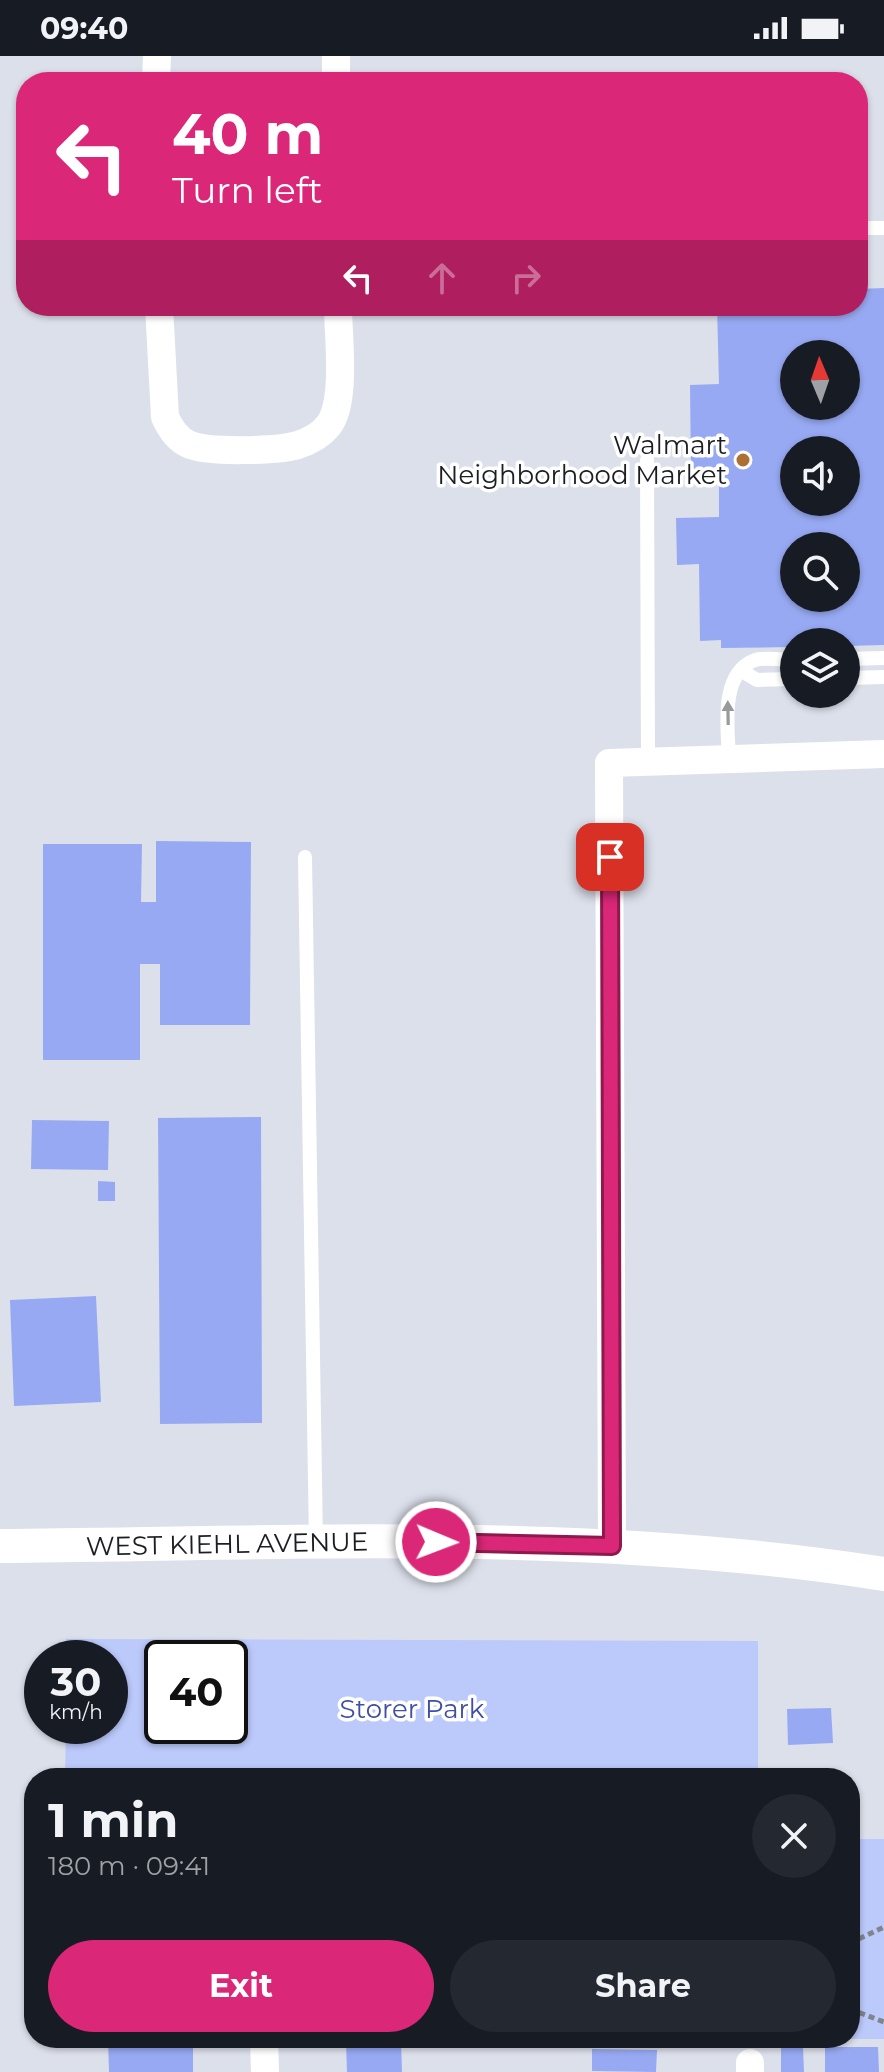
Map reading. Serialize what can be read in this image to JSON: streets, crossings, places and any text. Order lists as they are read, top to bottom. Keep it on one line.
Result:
{"streets":{"street":["WEST KIEHL AVENUE"]},"parks":["Storer Park"],"places":["Walmart Neighborhood Market"],"north":"top","page":{"status":"09:40","turn":["40 m","Turn left"],"speed":"30 km/h","limit":"40","heading":["1 min","180 m · 09:41"],"buttons":["Exit","Share"]}}
